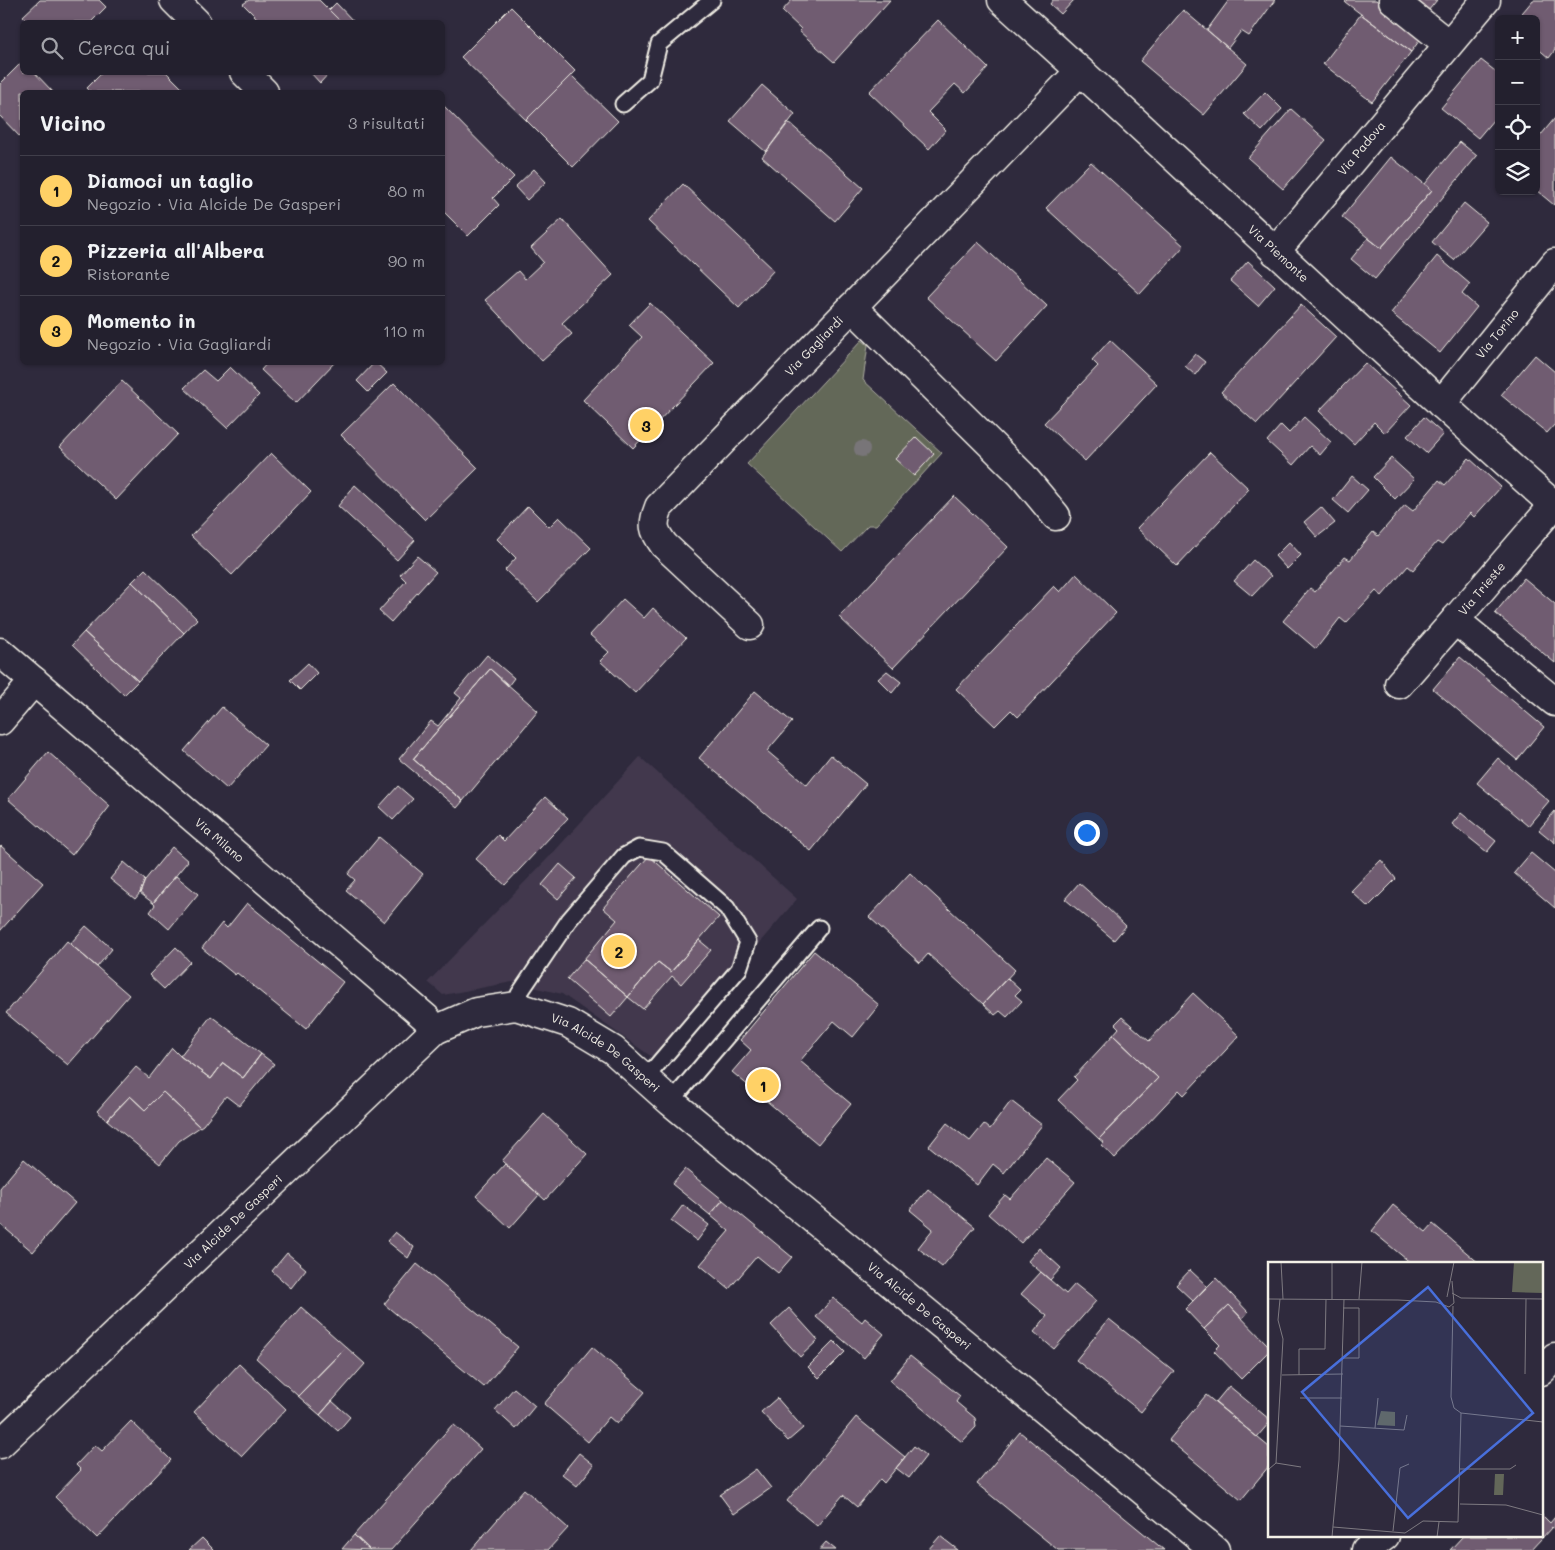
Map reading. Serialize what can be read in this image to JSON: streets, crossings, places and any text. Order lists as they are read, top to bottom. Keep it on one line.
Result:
{"streets":{"street":["Via Padova","Via Piemonte","Via Torino","Via Gagliardi","Via Trieste","Via Milano","Via Alcide De Gasperi"]},"crossings":[["Via Padova","Via Piemonte"],["Via Piemonte","Via Torino"],["Via Piemonte","Via Gagliardi"],["Via Piemonte","Via Trieste"],["Via Milano","Via Alcide De Gasperi"]],"page":{"map_buttons":["+","−"],"search":"Cerca qui","heading":["Vicino","3 risultati"],"list":[{"mark":"1","name":"Diamoci un taglio","note":"Negozio · Via Alcide De Gasperi","value":"80 m"},{"mark":"2","name":"Pizzeria all'Albera","note":"Ristorante","value":"90 m"},{"mark":"3","name":"Momento in","note":"Negozio · Via Gagliardi","value":"110 m"}],"pins":["3","2","1"]}}
